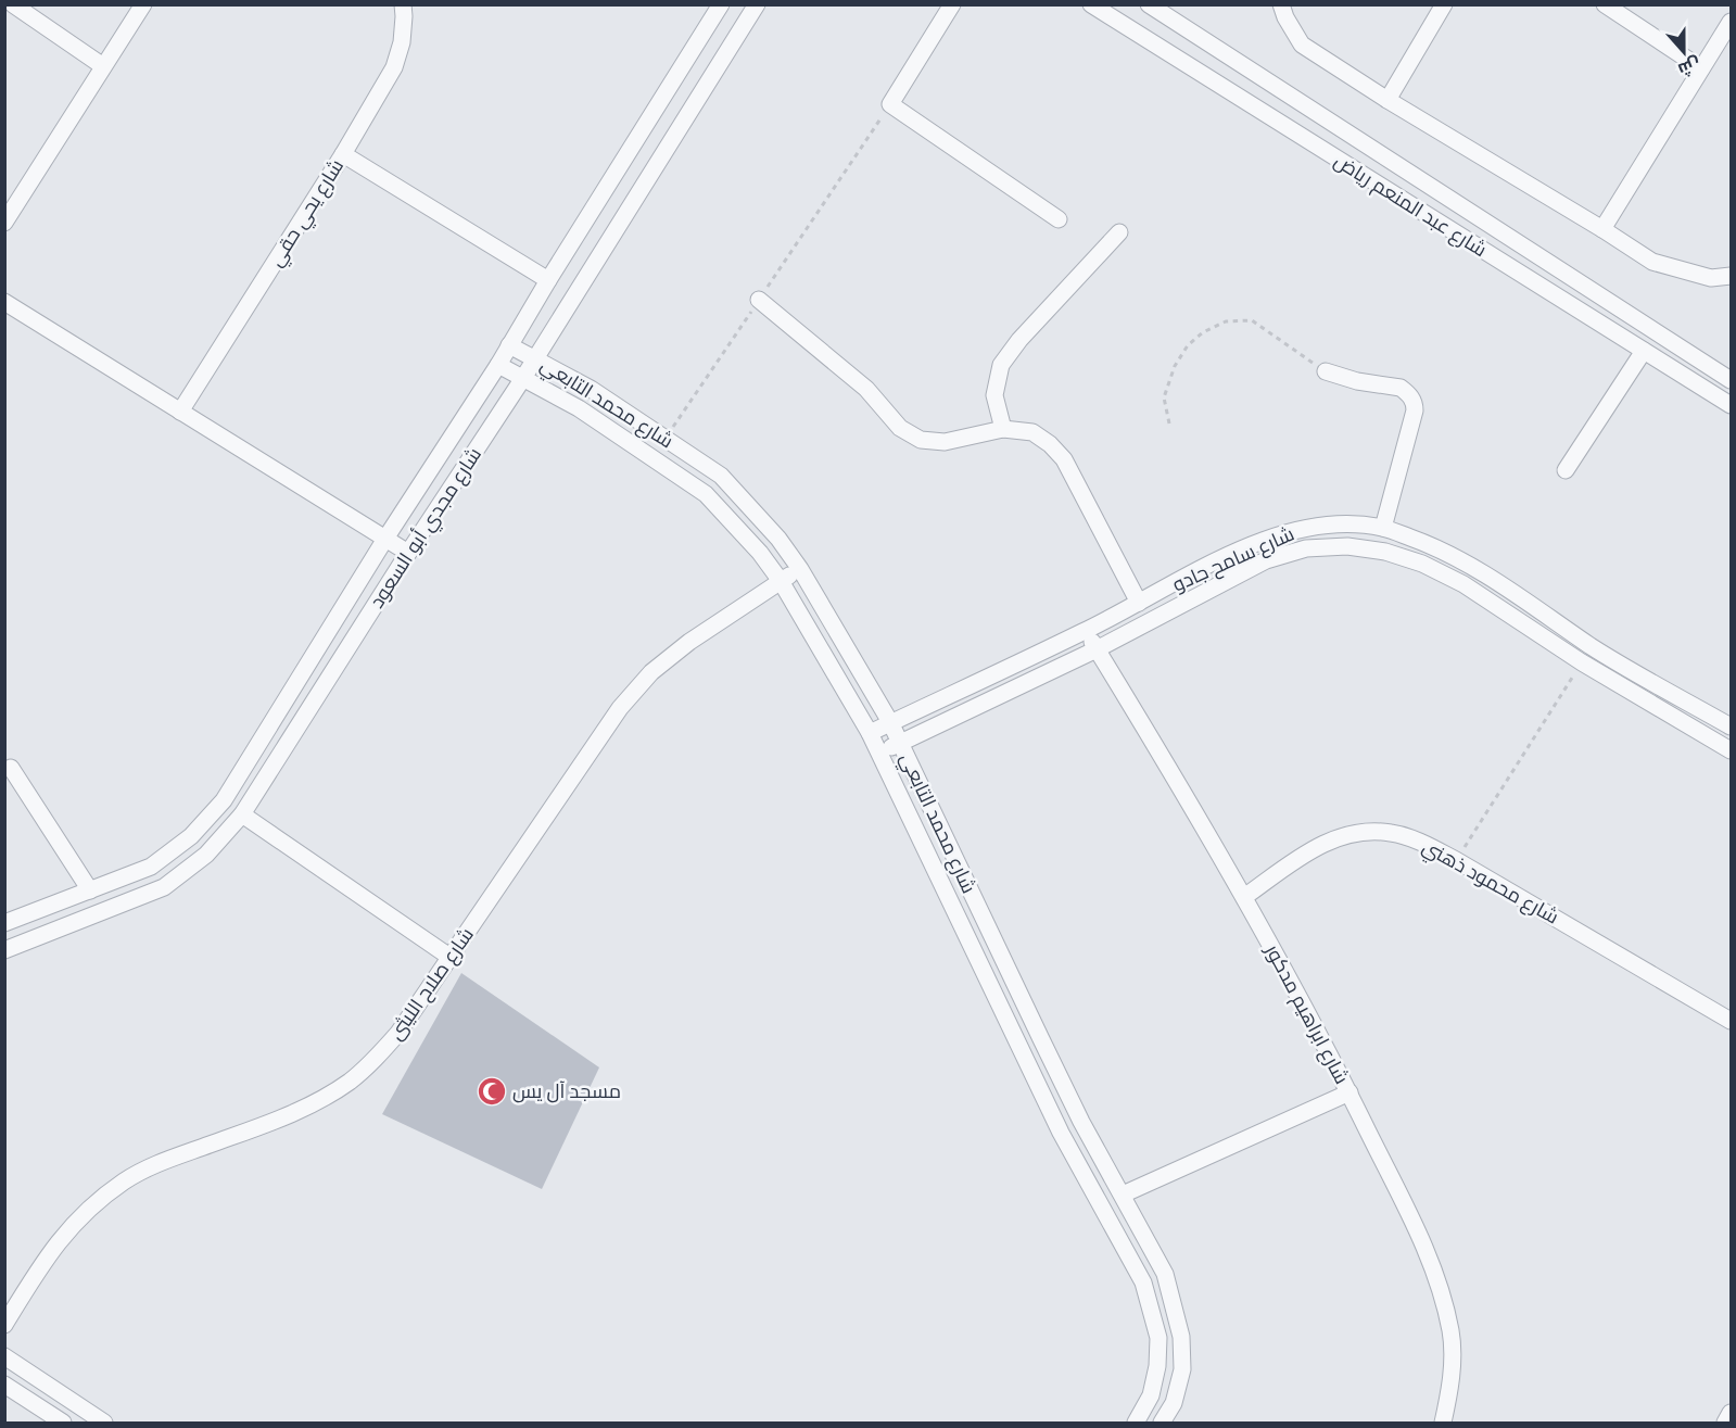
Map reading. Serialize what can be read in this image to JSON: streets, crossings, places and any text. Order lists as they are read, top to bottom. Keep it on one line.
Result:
{"streets":{"street":["شارع عبد المنعم رياض","شارع يحي حقي","شارع محمد التابعي","شارع مجدي أبو السعود","شارع سامح جادو","شارع محمود ذهني","شارع صلاح الليثى","شارع ابراهيم مدكور"]},"crossings":[["شارع محمد التابعي","شارع مجدي أبو السعود"],["شارع محمد التابعي","شارع سامح جادو"],["شارع محمد التابعي","شارع صلاح الليثى"],["شارع سامح جادو","شارع ابراهيم مدكور"],["شارع محمود ذهني","شارع ابراهيم مدكور"]],"places":{"mosque":["مسجد آل يس"]},"north":"bottom"}
